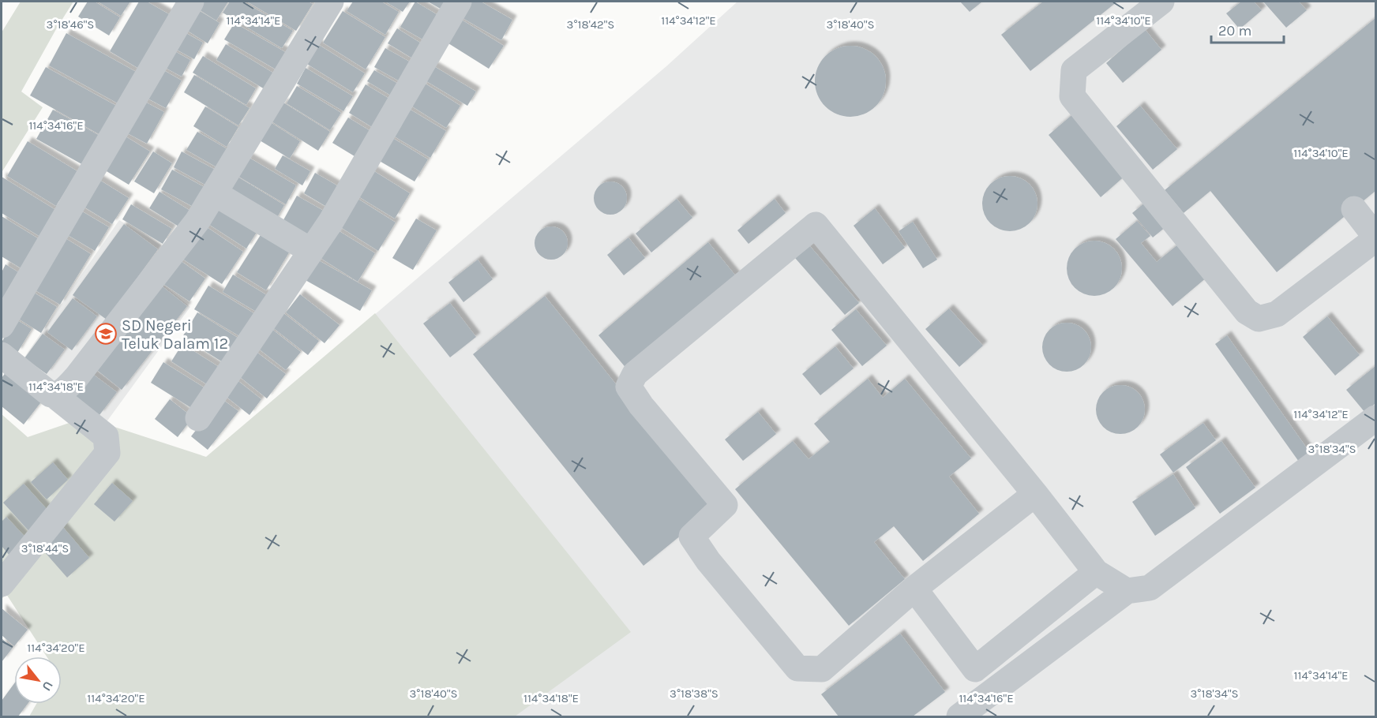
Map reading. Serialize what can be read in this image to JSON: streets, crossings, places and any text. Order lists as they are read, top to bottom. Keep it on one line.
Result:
{"places":{"school or university":["SD Negeri Teluk Dalam 12"]},"scale_bar":"20 m","north":"bottom right","coordinates":["114°34'14\"E","114°34'12\"E","114°34'10\"E","3°18'46\"S","3°18'42\"S","3°18'40\"S","114°34'16\"E","114°34'18\"E","3°18'34\"S","3°18'44\"S","114°34'20\"E","3°18'38\"S"]}
